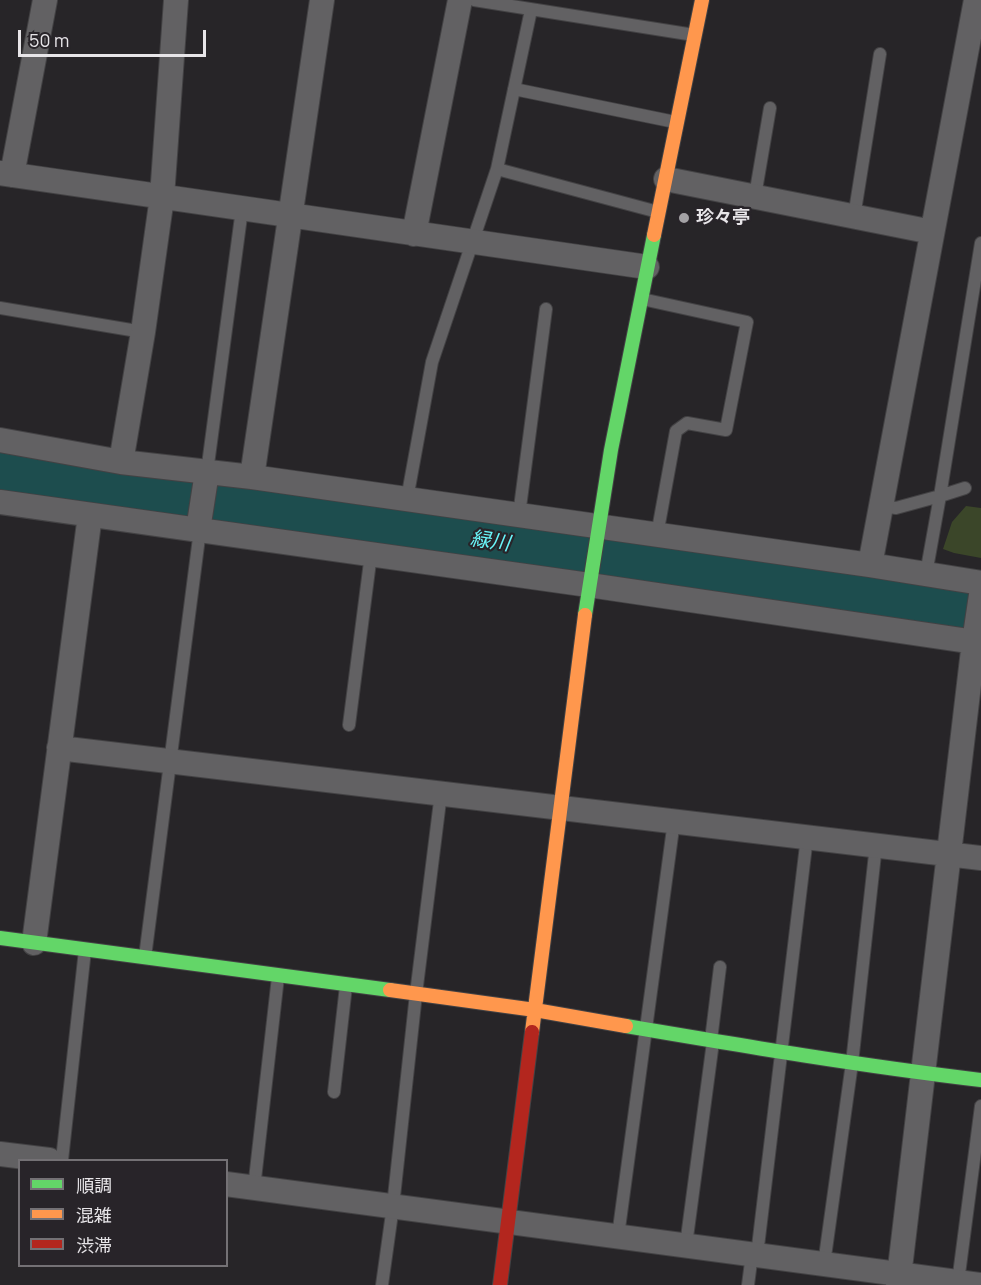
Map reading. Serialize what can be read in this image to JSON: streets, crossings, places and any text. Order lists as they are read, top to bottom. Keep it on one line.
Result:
{"water":["緑川"],"places":["珍々亭"],"legend":["順調","混雑","渋滞"],"scale_bar":"50 m"}
